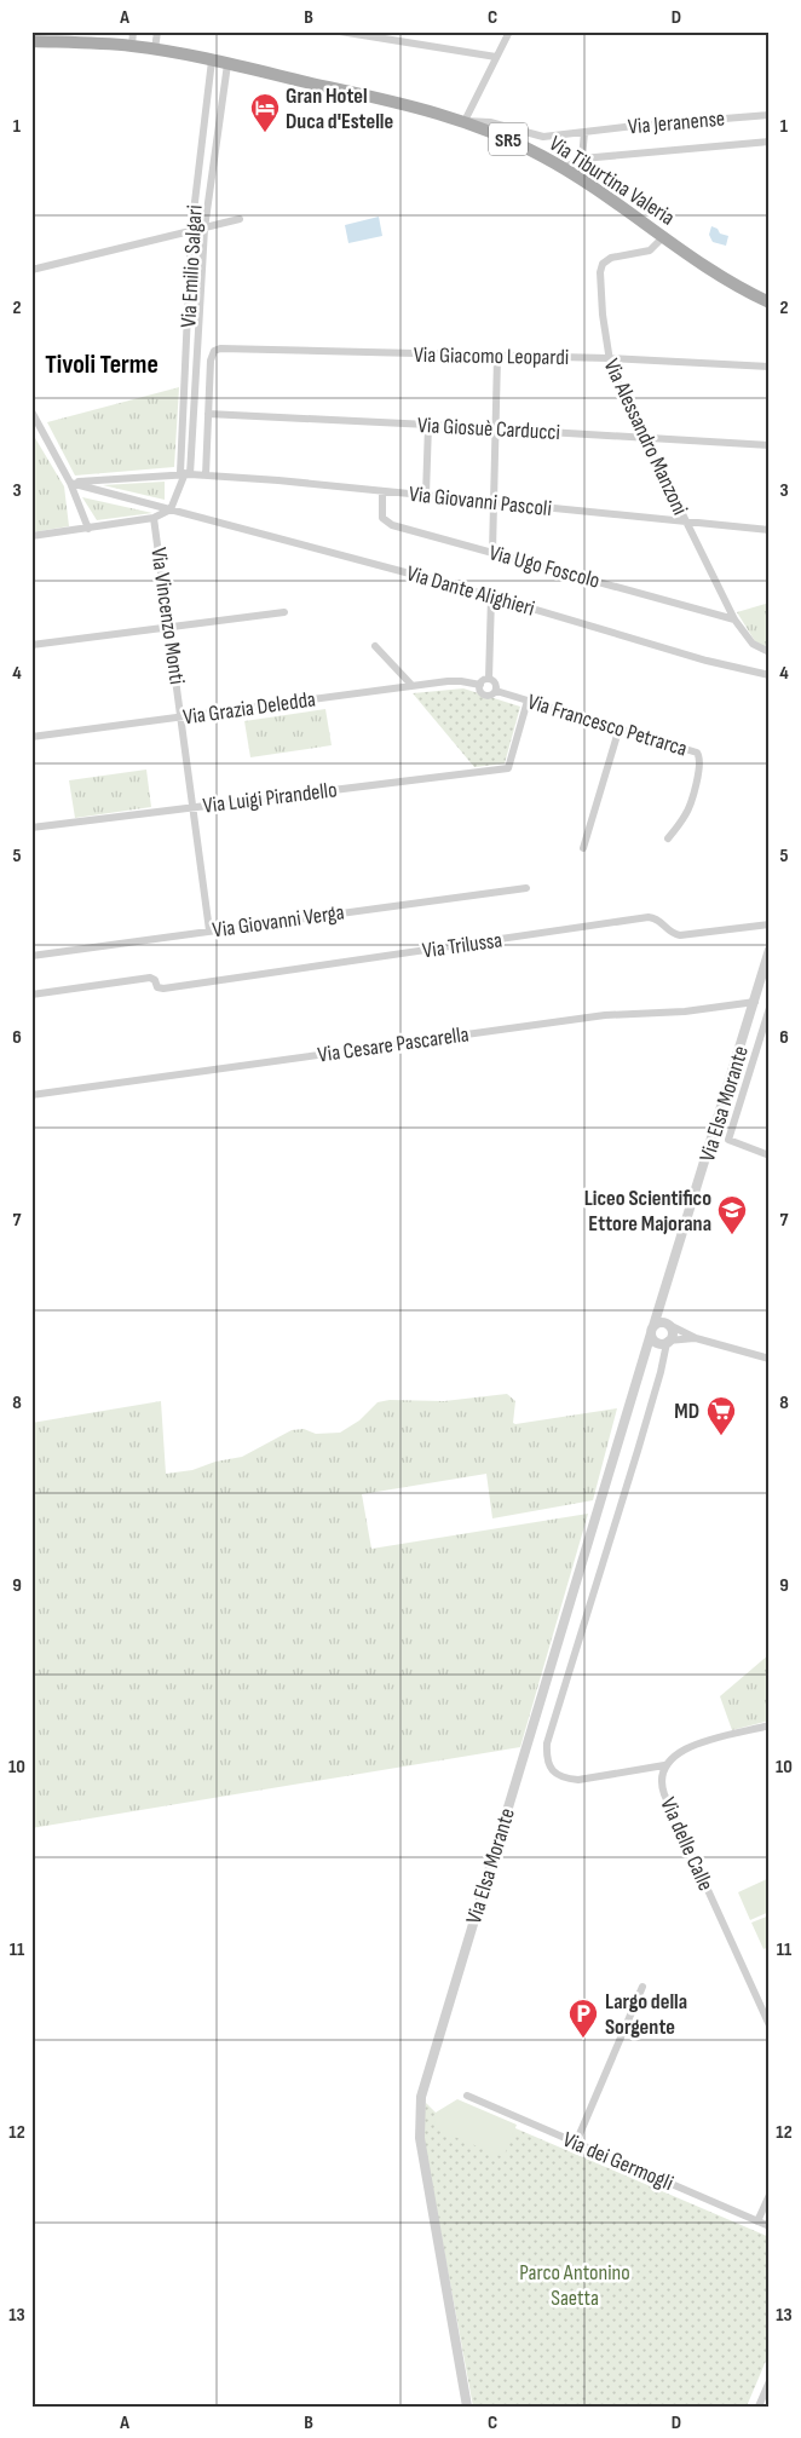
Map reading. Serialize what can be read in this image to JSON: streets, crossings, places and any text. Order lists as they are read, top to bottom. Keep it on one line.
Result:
{"streets":{"main road":["SR5","Via Tiburtina Valeria"],"street":["Via Jeranense","Via Emilio Salgari","Via Giacomo Leopardi","Via Giosuè Carducci","Via Alessandro Manzoni","Via Giovanni Pascoli","Via Ugo Foscolo","Via Dante Alighieri","Via Vincenzo Monti","Via Grazia Deledda","Via Francesco Petrarca","Via Luigi Pirandello","Via Giovanni Verga","Via Trilussa","Via Cesare Pascarella","Via Elsa Morante","Via delle Calle","Via dei Germogli"]},"crossings":[["Via Jeranense","Via Tiburtina Valeria"],["Via Tiburtina Valeria","Via Emilio Salgari"],["Via Tiburtina Valeria","Via Alessandro Manzoni"],["Via Emilio Salgari","Via Giovanni Pascoli"],["Via Giacomo Leopardi","Via Giosuè Carducci"],["Via Giacomo Leopardi","Via Alessandro Manzoni"],["Via Giosuè Carducci","Via Alessandro Manzoni"],["Via Alessandro Manzoni","Via Giovanni Pascoli"],["Via Alessandro Manzoni","Via Ugo Foscolo"],["Via Giovanni Pascoli","Via Ugo Foscolo"],["Via Giovanni Pascoli","Via Dante Alighieri"],["Via Vincenzo Monti","Via Grazia Deledda"],["Via Vincenzo Monti","Via Luigi Pirandello"],["Via Vincenzo Monti","Via Giovanni Verga"],["Via Grazia Deledda","Via Francesco Petrarca"],["Via Francesco Petrarca","Via Luigi Pirandello"],["Via Cesare Pascarella","Via Elsa Morante"]],"districts":["Tivoli Terme"],"parks":["Parco Antonino Saetta"],"places":{"hotel":["Gran Hotel Duca d'Estelle"],"school or university":["Liceo Scientifico Ettore Majorana"],"supermarket":["MD"],"parking":["Largo della Sorgente"]},"grid":{"columns":["A","B","C","D"],"rows":["1","2","3","4","5","6","7","8","9","10","11","12","13"]}}
